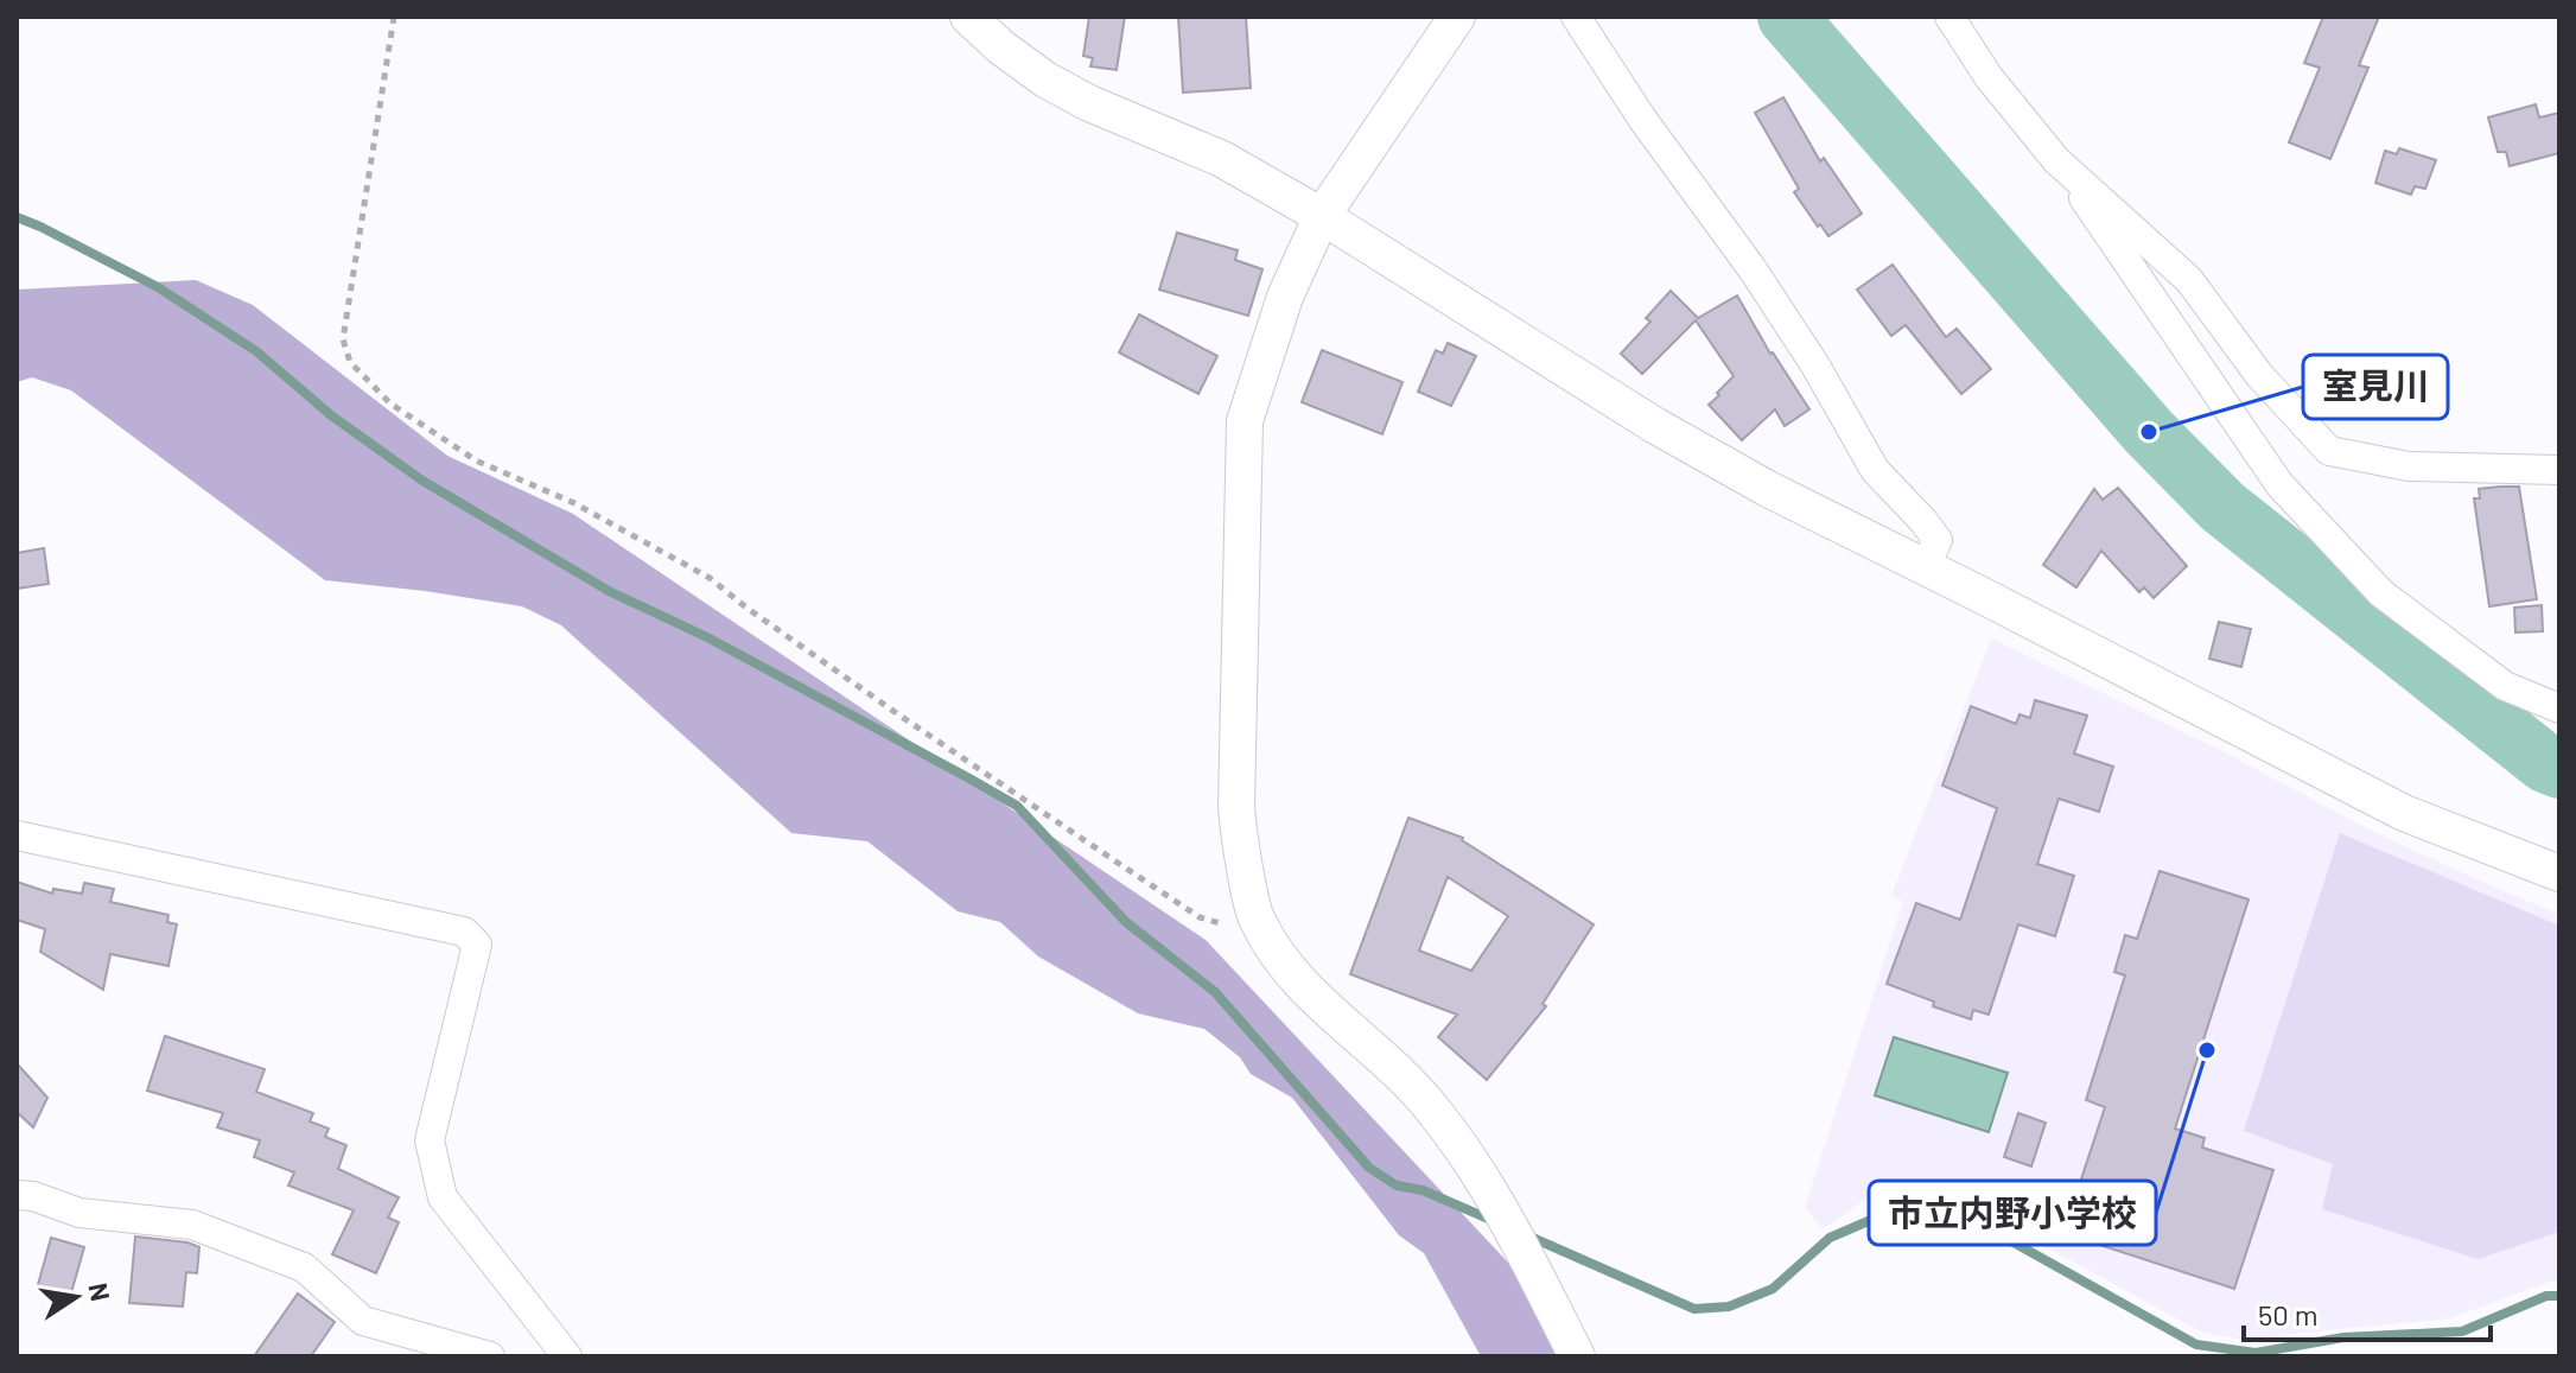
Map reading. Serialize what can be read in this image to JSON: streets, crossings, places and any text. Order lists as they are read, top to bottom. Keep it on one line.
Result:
{"places":["室見川","市立内野小学校"],"scale_bar":"50 m","north":"right"}
